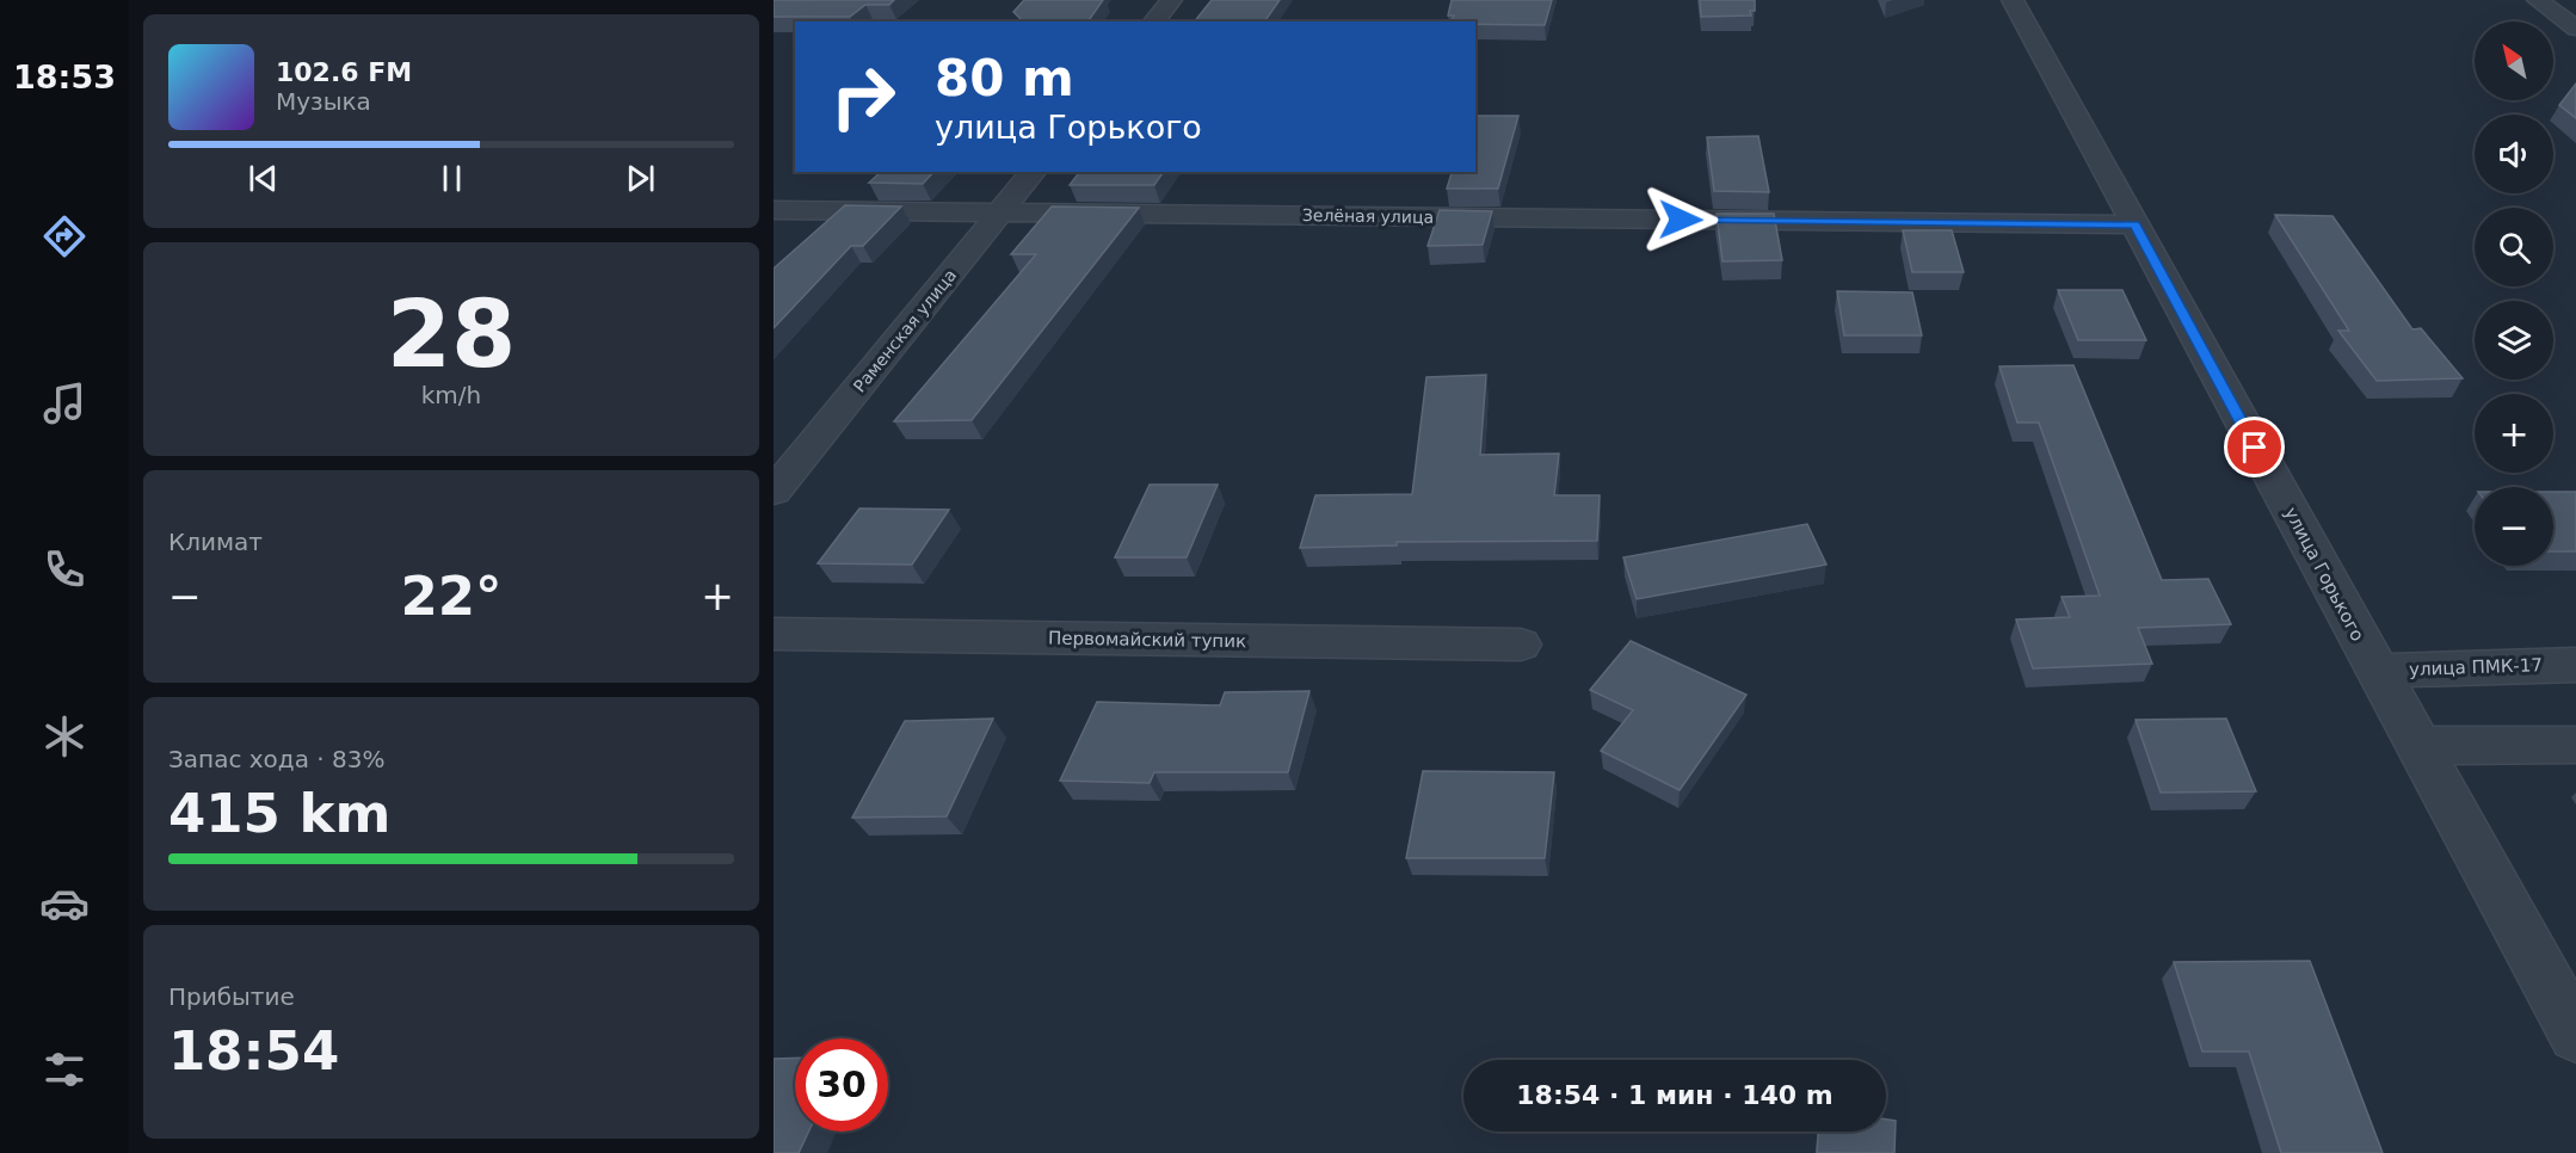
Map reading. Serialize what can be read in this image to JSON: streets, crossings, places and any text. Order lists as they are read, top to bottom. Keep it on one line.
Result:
{"streets":{"street":["Зелёная улица","Раменская улица","улица Горького","Первомайский тупик","улица ПМК-17"]},"crossings":[["Зелёная улица","Раменская улица"],["Зелёная улица","улица Горького"],["улица Горького","улица ПМК-17"]],"north":"top left","page":{"tabs":"18:53","map_buttons":["+","−"],"turn":["80 m","улица Горького"],"song":["102.6 FM","Музыка"],"tile":[["28","km/h"],"Климат",["Запас хода · 83%","415 km"],["Прибытие","18:54"]],"heat":["−","22°","+"],"limit":"30","trip":"18:54 · 1 мин · 140 m"}}
